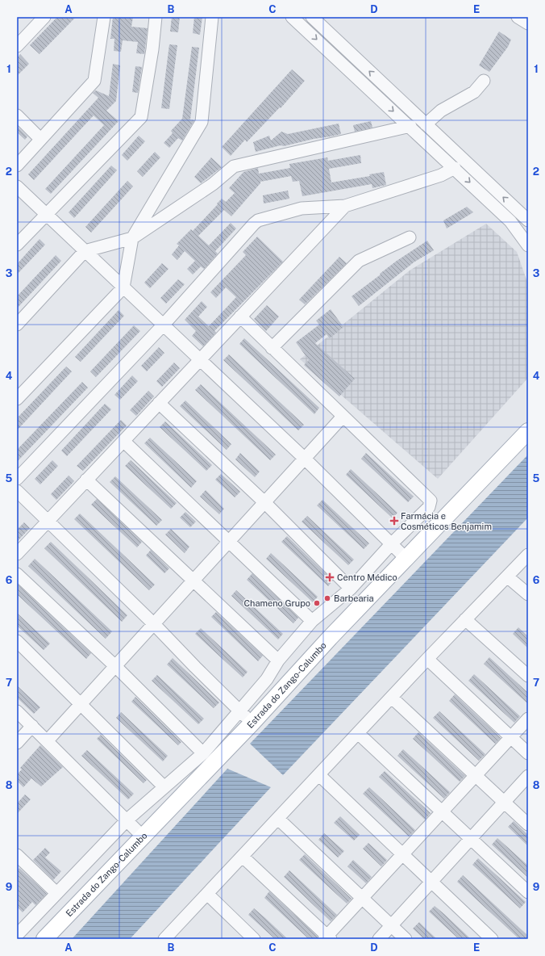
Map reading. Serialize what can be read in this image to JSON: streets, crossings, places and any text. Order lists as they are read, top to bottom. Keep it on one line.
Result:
{"streets":{"main road":["Estrada do Zango-Calumbo"]},"places":{"health":["Farmácia e Cosméticos Benjamim","Centro Médico"],"other":["Barbearia","Chameno Grupo"]},"grid":{"columns":["A","B","C","D","E"],"rows":["1","2","3","4","5","6","7","8","9"]}}
